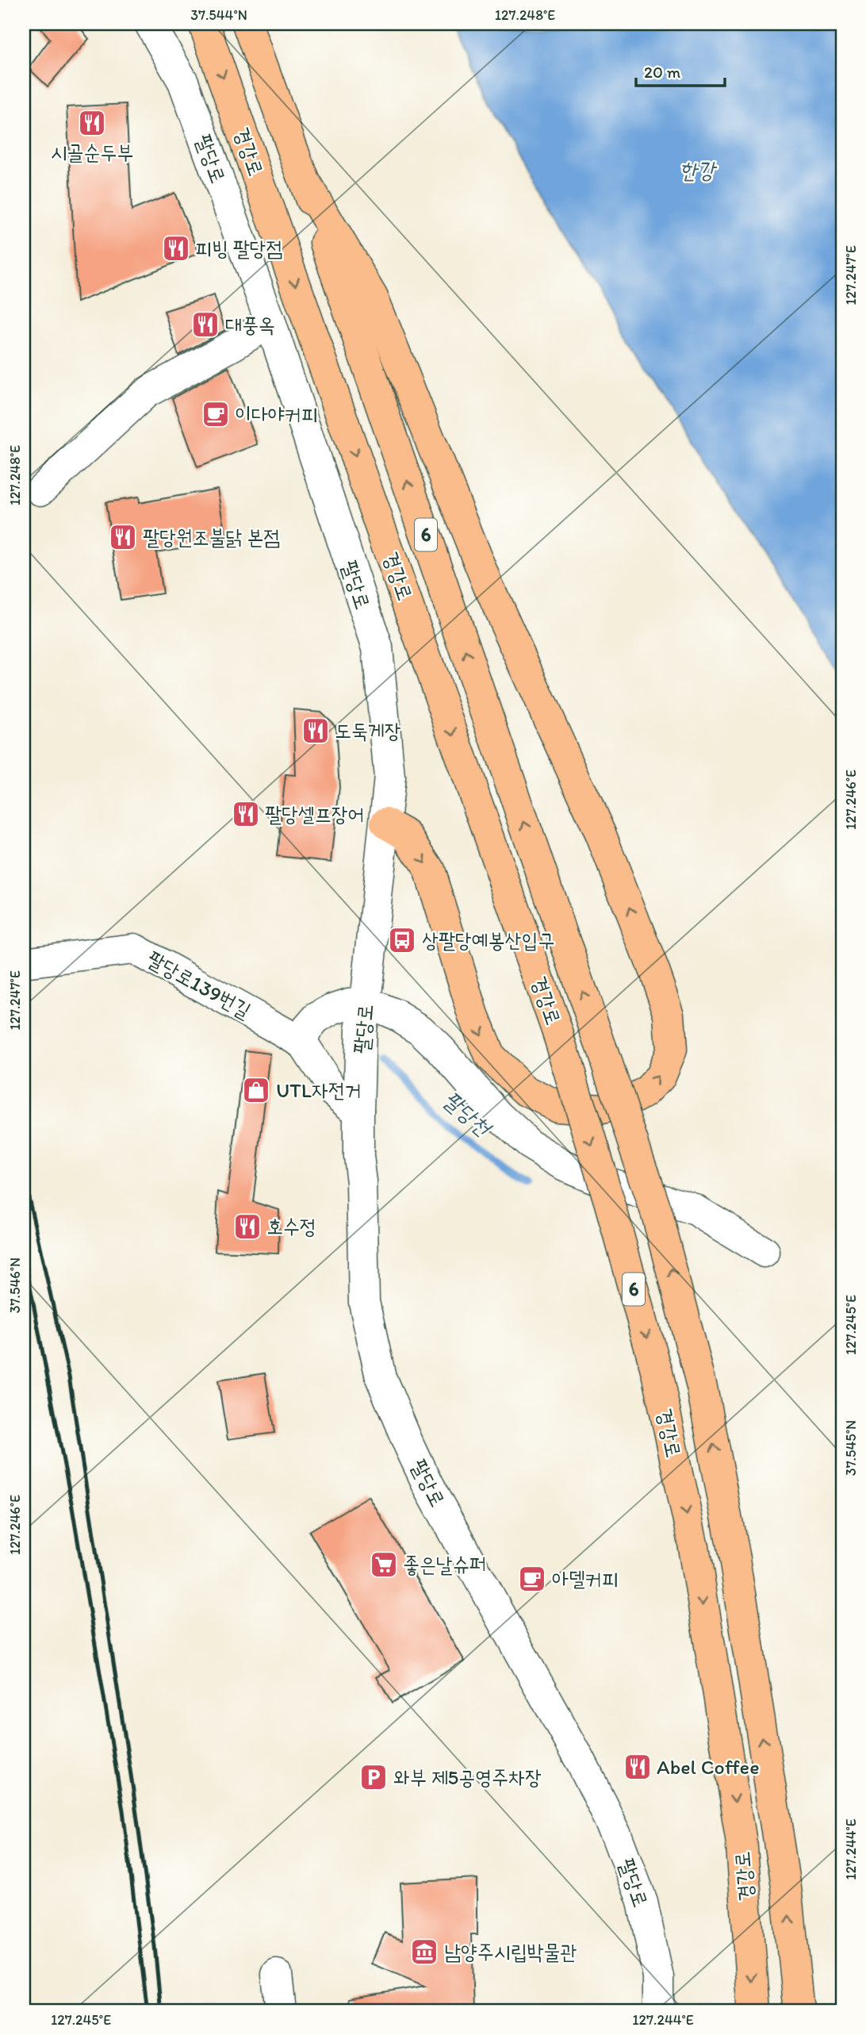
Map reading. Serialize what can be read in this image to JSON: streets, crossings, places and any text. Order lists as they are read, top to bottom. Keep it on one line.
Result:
{"streets":{"highway":["경강로","6"],"street":["팔당로","팔당로139번길"]},"water":["한강","팔당천"],"places":{"restaurant":["시골순두부","피빙 팔당점","대풍옥","팔당원조불닭 본점","도둑게장","팔당셀프장어","호수정","Abel Coffee"],"cafe":["이다야커피","아델커피"],"bus stop":["상팔당예봉산입구"],"shop":["UTL자전거"],"supermarket":["좋은날슈퍼"],"parking":["와부 제5공영주차장"],"museum":["남양주시립박물관"]},"scale_bar":"20 m","coordinates":["37.544°N","127.248°E","127.247°E","127.246°E","37.546°N","127.245°E","37.545°N","127.244°E"]}
